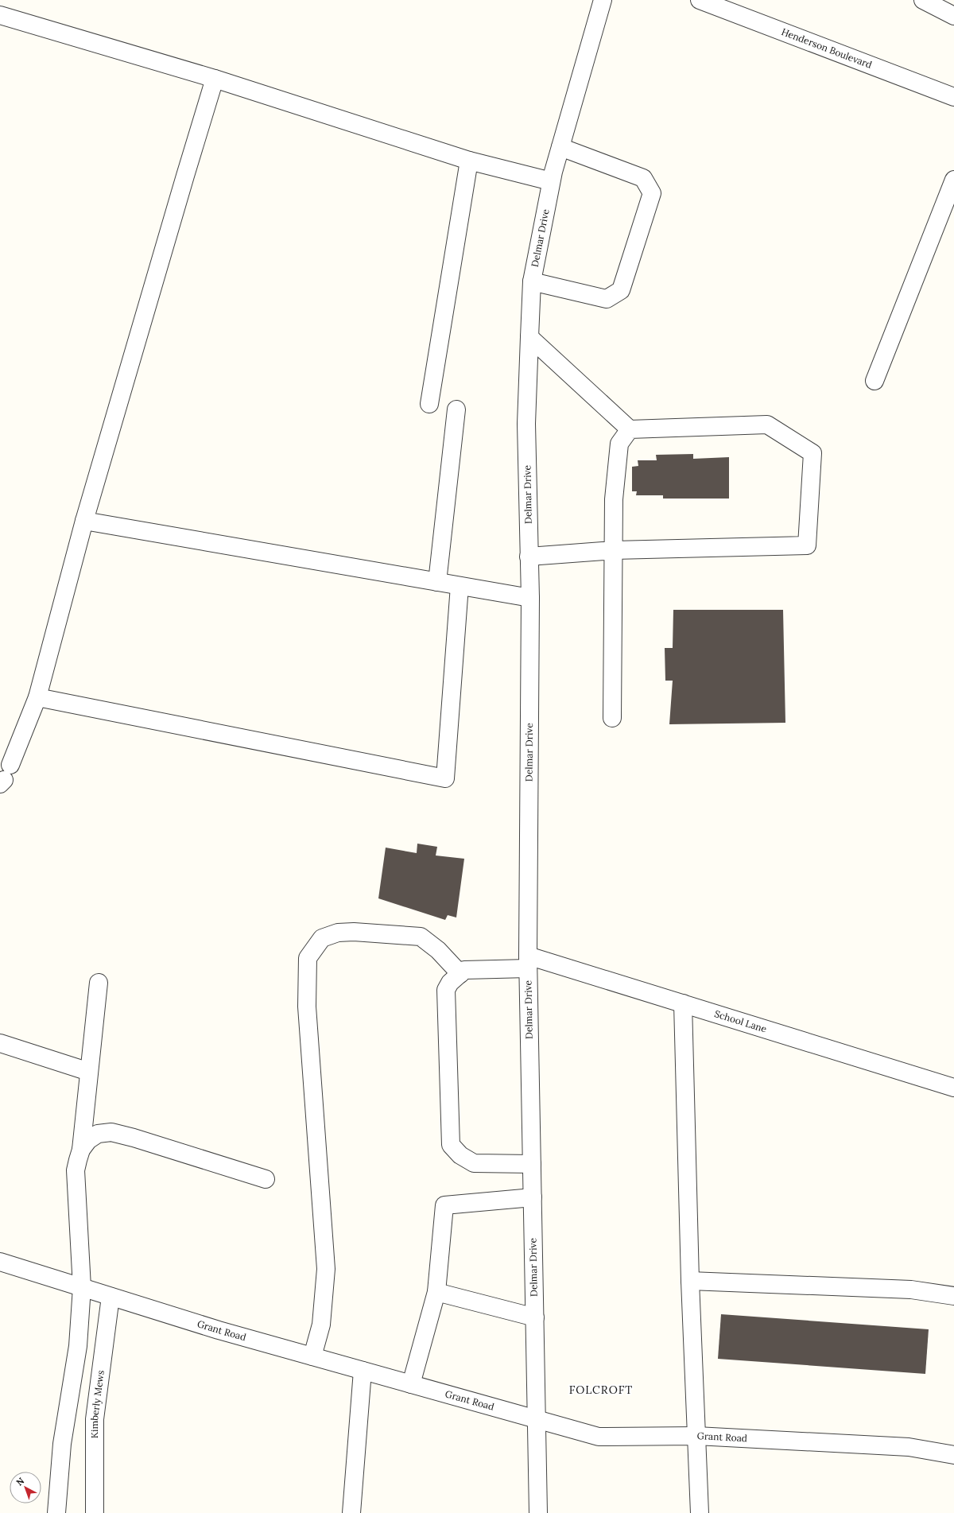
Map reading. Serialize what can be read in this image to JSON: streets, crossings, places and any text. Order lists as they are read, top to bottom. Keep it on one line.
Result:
{"streets":{"street":["Henderson Boulevard","Delmar Drive","School Lane","Grant Road","Kimberly Mews"]},"crossings":[["Delmar Drive","School Lane"],["Delmar Drive","Grant Road"],["Grant Road","Kimberly Mews"]],"districts":["FOLCROFT"],"north":"top left"}
